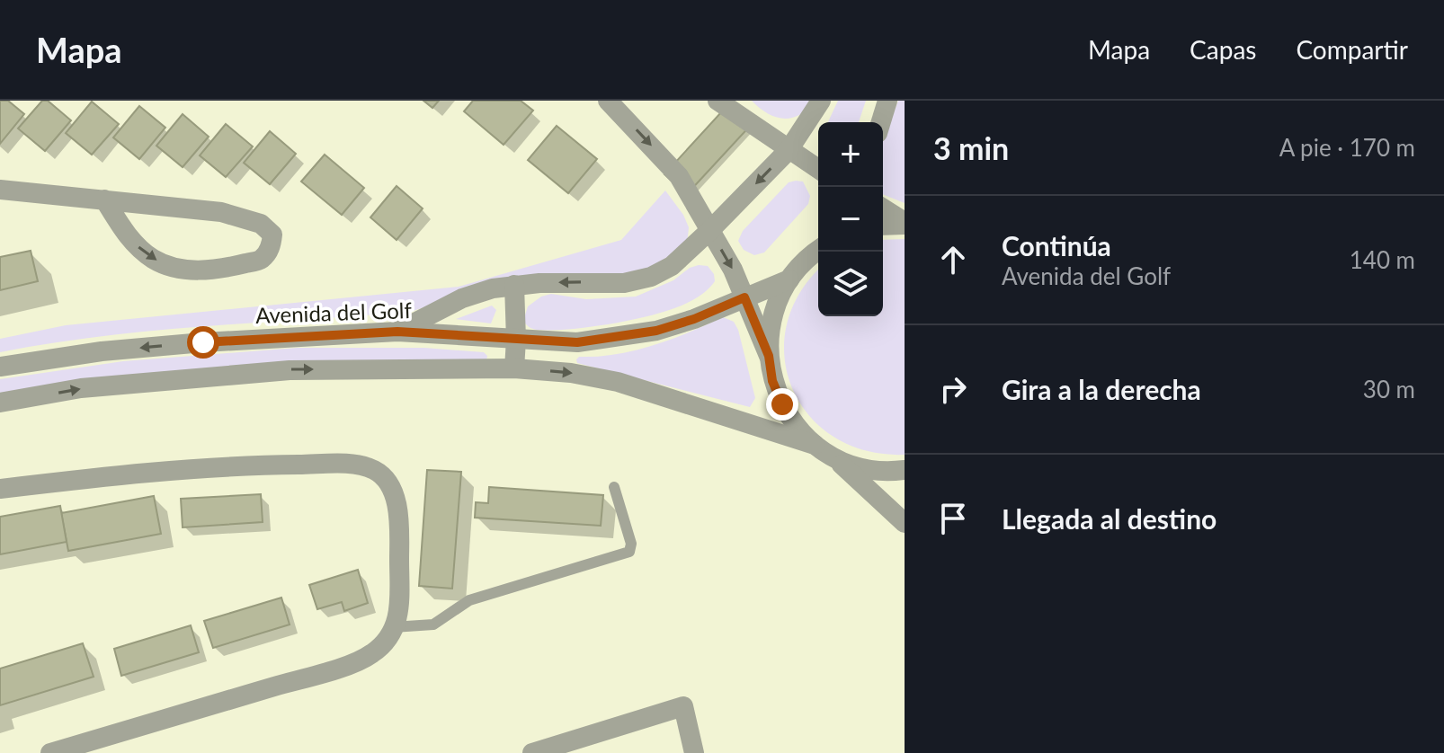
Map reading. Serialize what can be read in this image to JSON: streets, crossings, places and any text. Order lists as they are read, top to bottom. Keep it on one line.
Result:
{"streets":{"street":["Avenida del Golf"]},"page":{"header":"Mapa","nav":["Mapa","Capas","Compartir"],"heading":["3 min","A pie · 170 m"],"map_buttons":["+","−"],"list":[["Continúa","Avenida del Golf","140 m"],["Gira a la derecha","30 m"],"Llegada al destino"]}}
